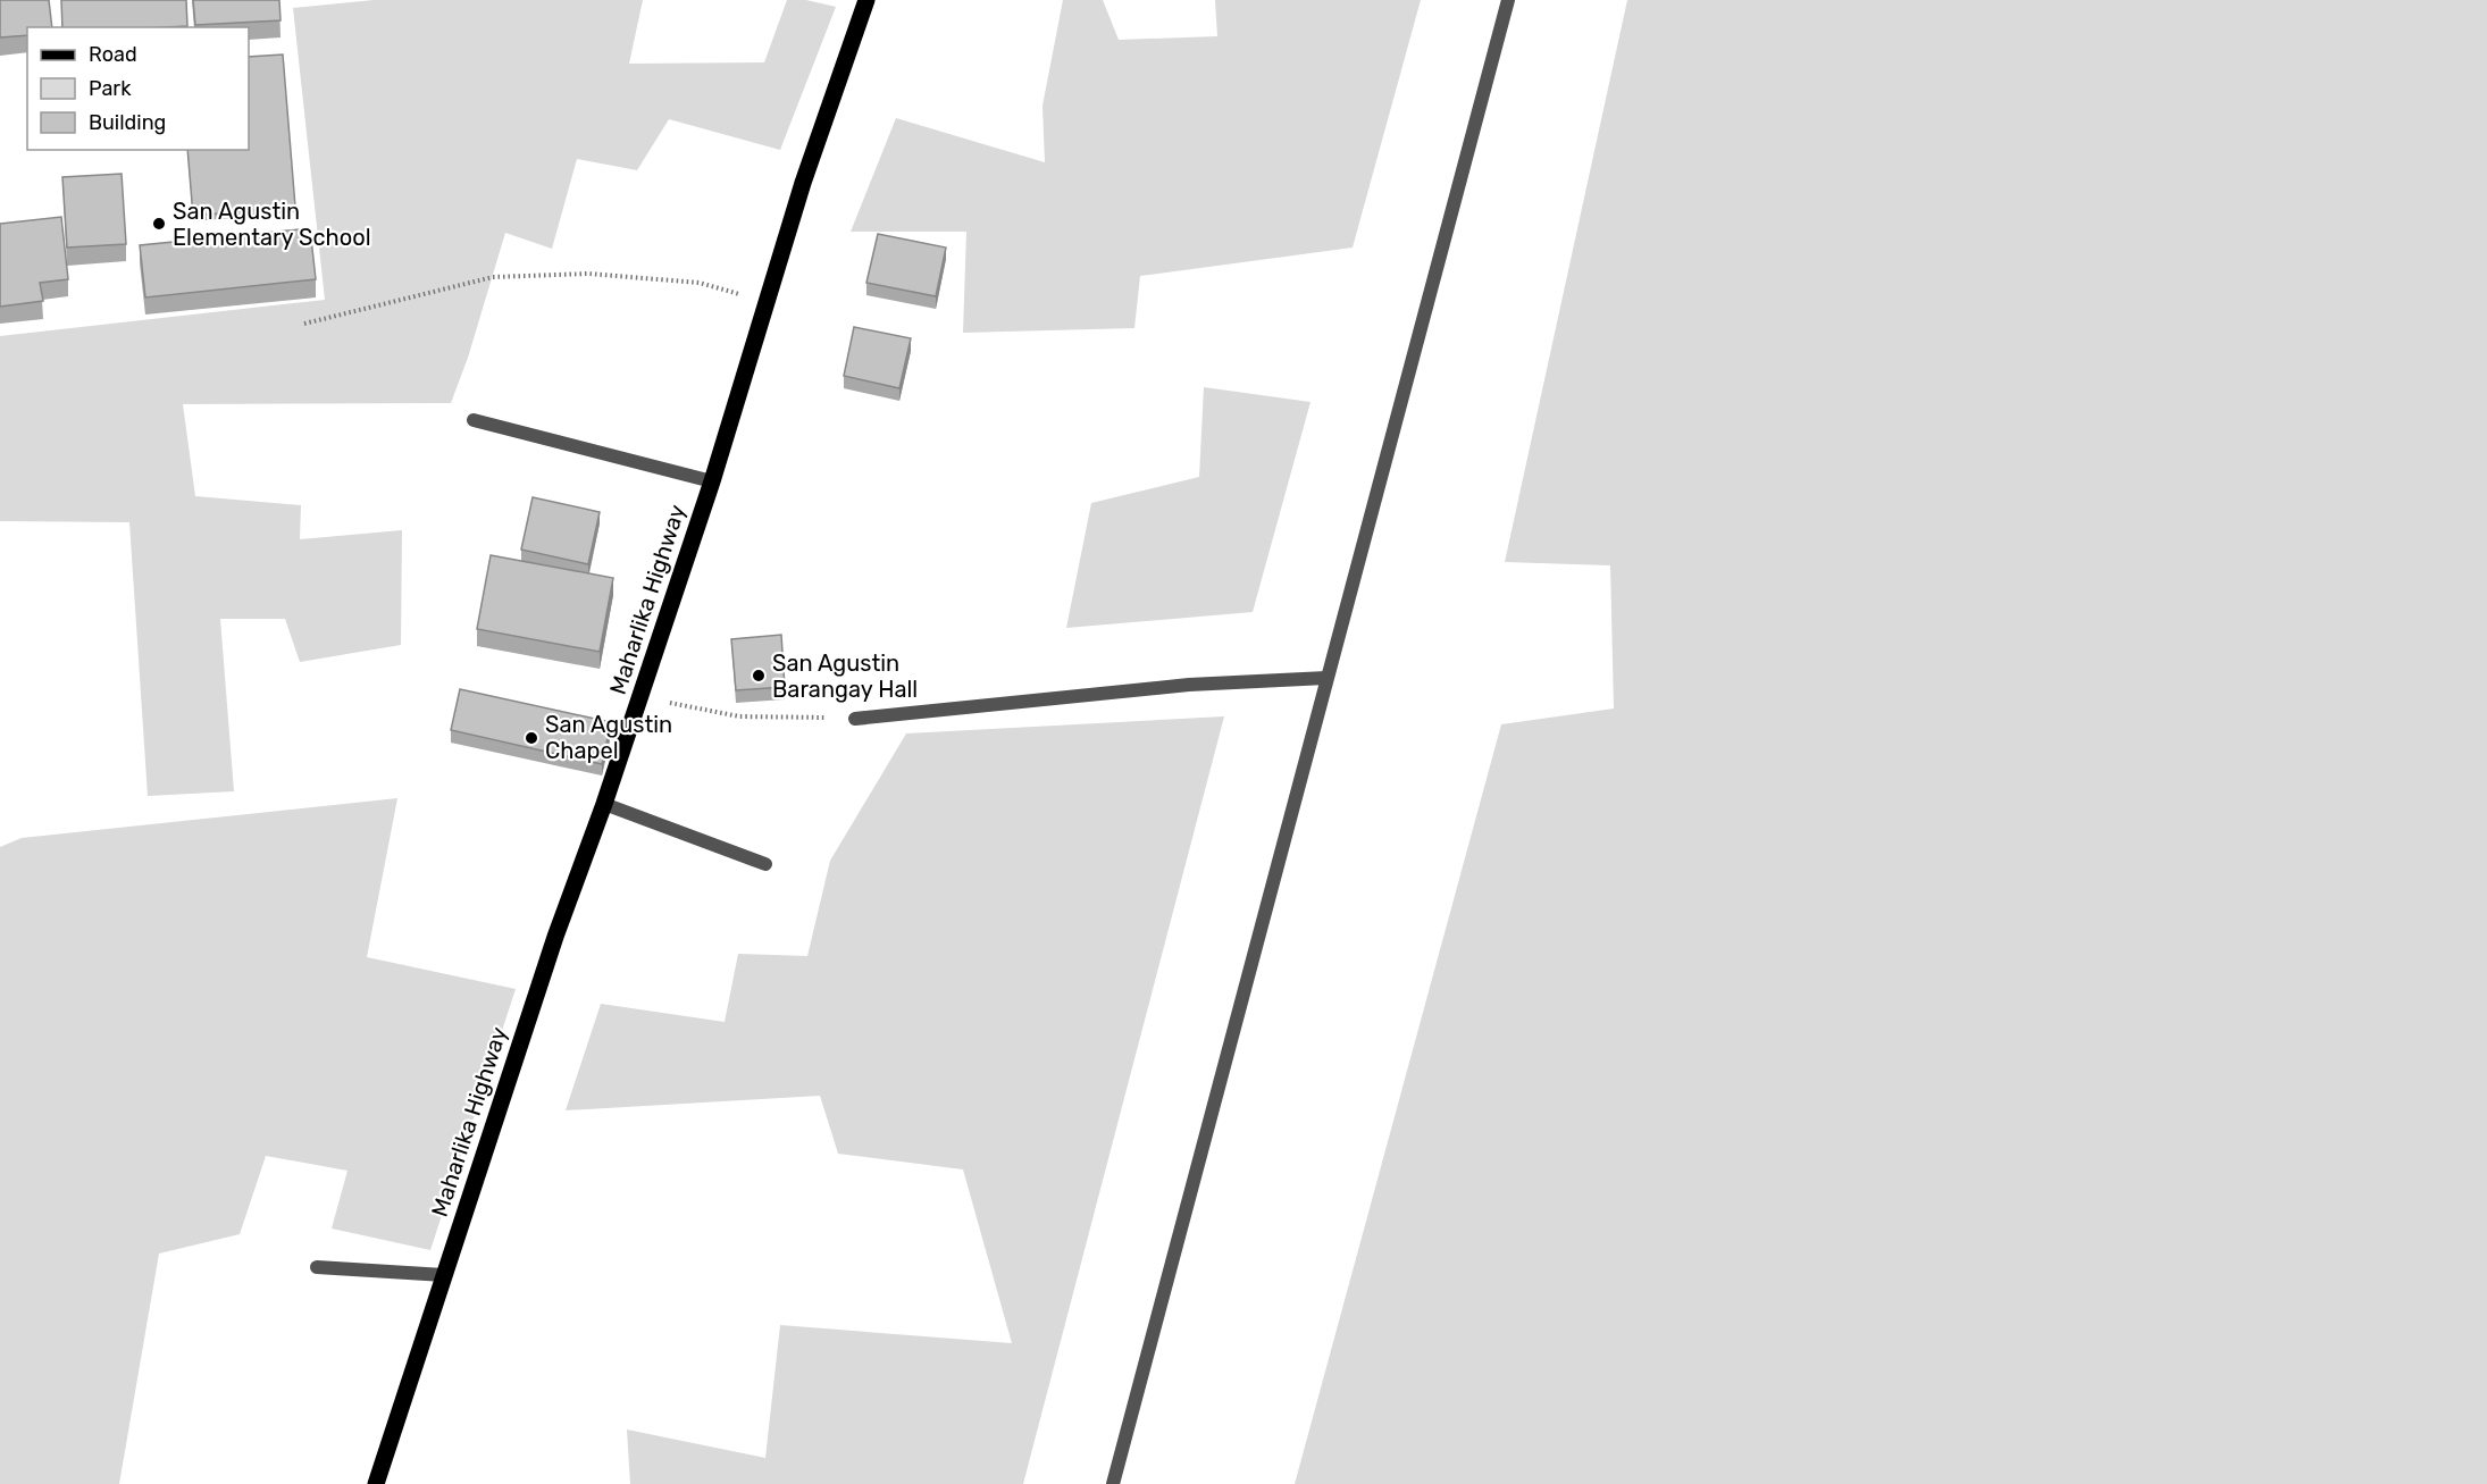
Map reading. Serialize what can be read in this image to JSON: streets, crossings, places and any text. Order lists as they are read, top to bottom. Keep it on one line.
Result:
{"streets":{"main road":["Maharlika Highway"]},"places":["San Agustin Elementary School","San Agustin Barangay Hall","San Agustin Chapel"],"legend":["Road","Park","Building"]}
